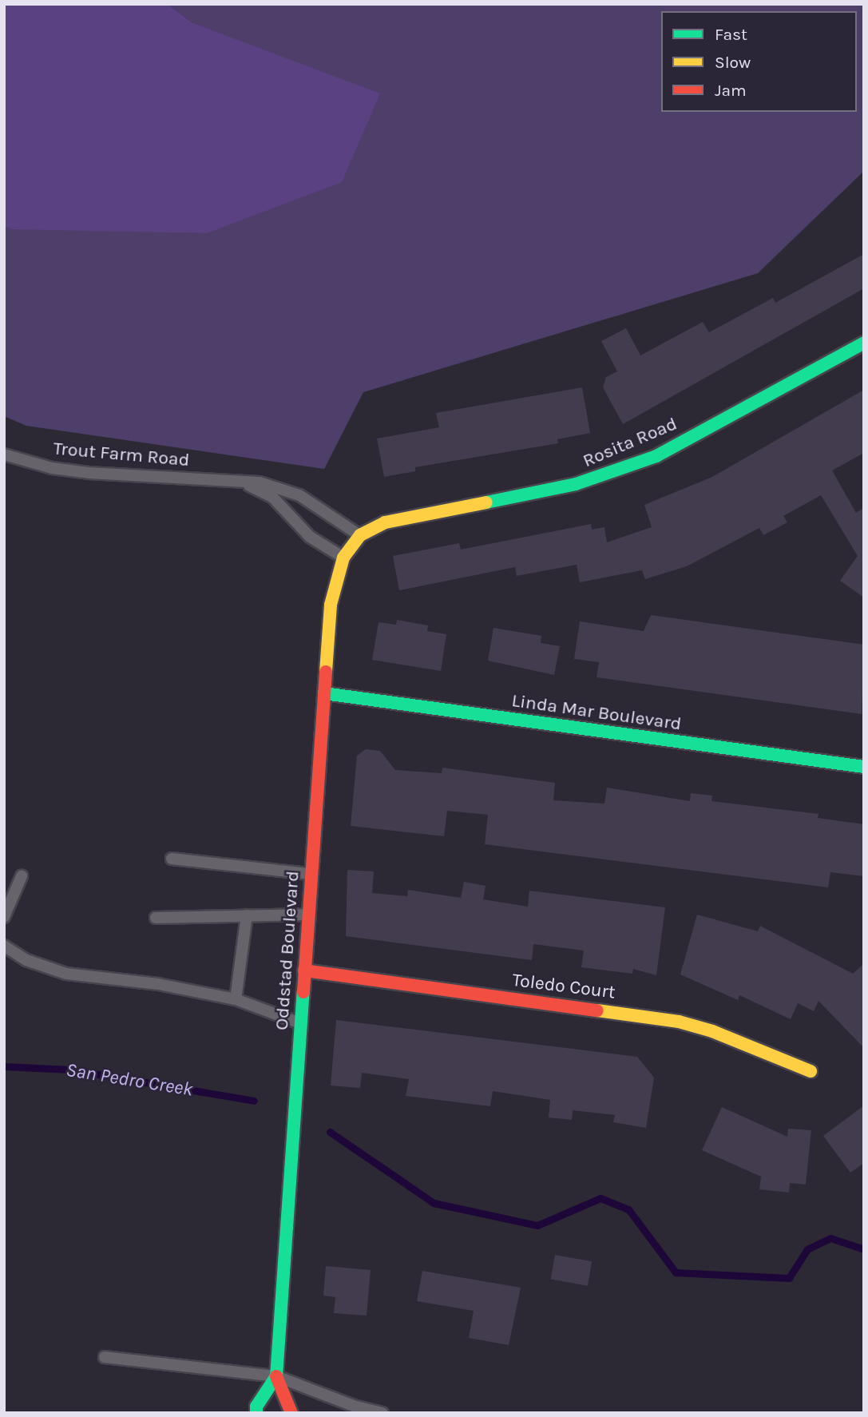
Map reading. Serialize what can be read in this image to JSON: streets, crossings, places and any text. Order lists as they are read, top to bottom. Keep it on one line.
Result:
{"streets":{"street":["Rosita Road","Linda Mar Boulevard","Oddstad Boulevard","Toledo Court"],"lane":["Trout Farm Road"]},"crossings":[["Rosita Road","Trout Farm Road"],["Rosita Road","Oddstad Boulevard"],["Trout Farm Road","Oddstad Boulevard"],["Linda Mar Boulevard","Oddstad Boulevard"],["Oddstad Boulevard","Toledo Court"]],"water":["San Pedro Creek"],"legend":["Fast","Slow","Jam"]}
